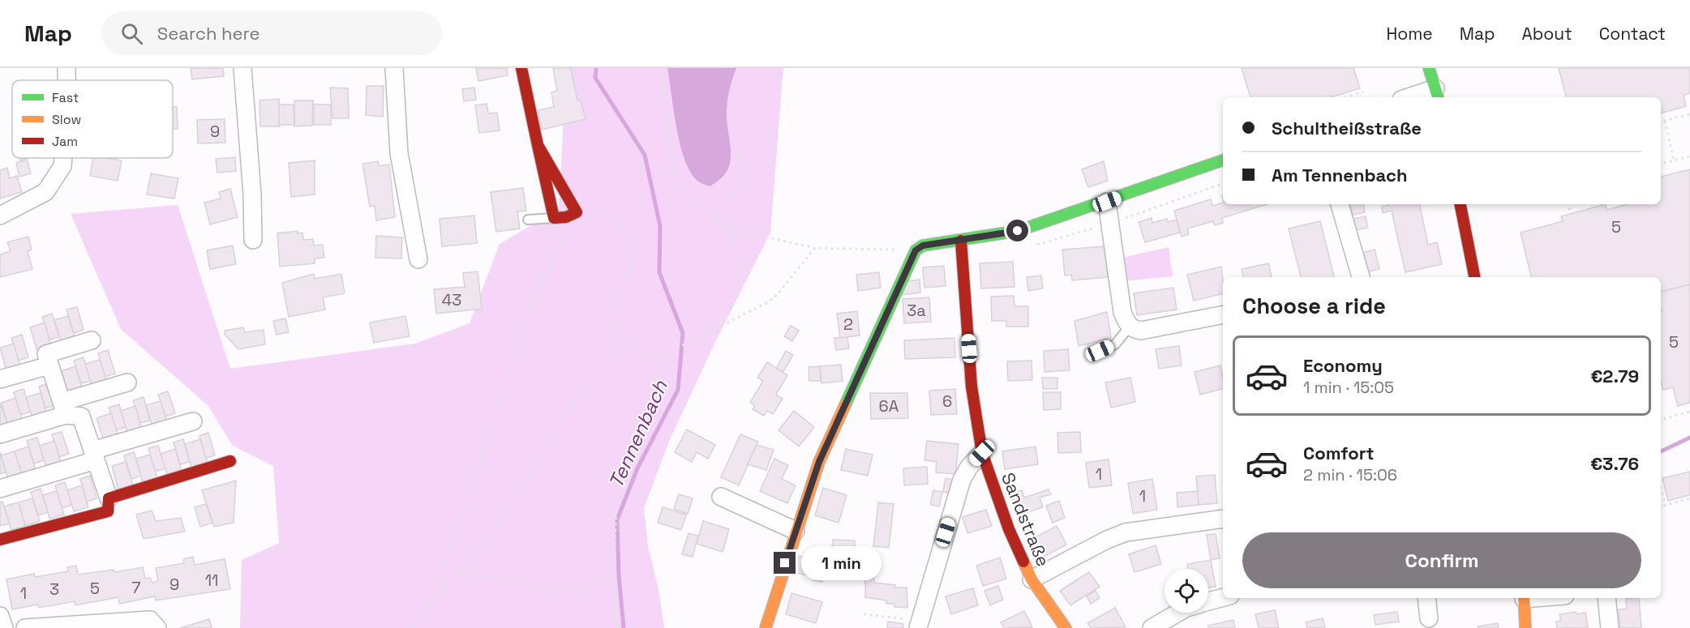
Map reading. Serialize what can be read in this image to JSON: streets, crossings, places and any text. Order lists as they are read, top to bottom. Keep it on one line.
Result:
{"streets":{"street":["Sandstraße"]},"water":["Tennenbach"],"house_numbers":["9","5","43","3a","2","5","6","6A","1","1","11","9","7","5","3","1"],"legend":["Fast","Slow","Jam"],"page":{"header":"Map","search":"Search here","nav":["Home","Map","About","Contact"],"banner":["Schultheißstraße","Am Tennenbach"],"heading":"Choose a ride","list":[{"name":"Economy","note":"1 min · 15:05","value":"€2.79"},{"name":"Comfort","note":"2 min · 15:06","value":"€3.76"}],"buttons":"Confirm","bubble":"1 min"}}
